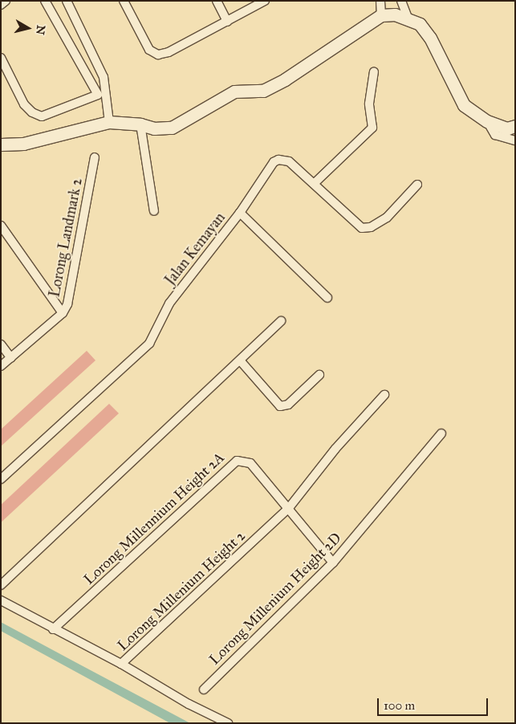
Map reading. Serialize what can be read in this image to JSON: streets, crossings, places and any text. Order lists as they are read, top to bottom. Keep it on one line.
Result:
{"streets":{"street":["Lorong Landmark 2","Jalan Kemayan","Lorong Millennium Height 2A","Lorong Millenium Height 2","Lorong Millenium Height 2D"]},"crossings":[["Lorong Millennium Height 2A","Lorong Millenium Height 2"]],"scale_bar":"100 m","north":"right"}
